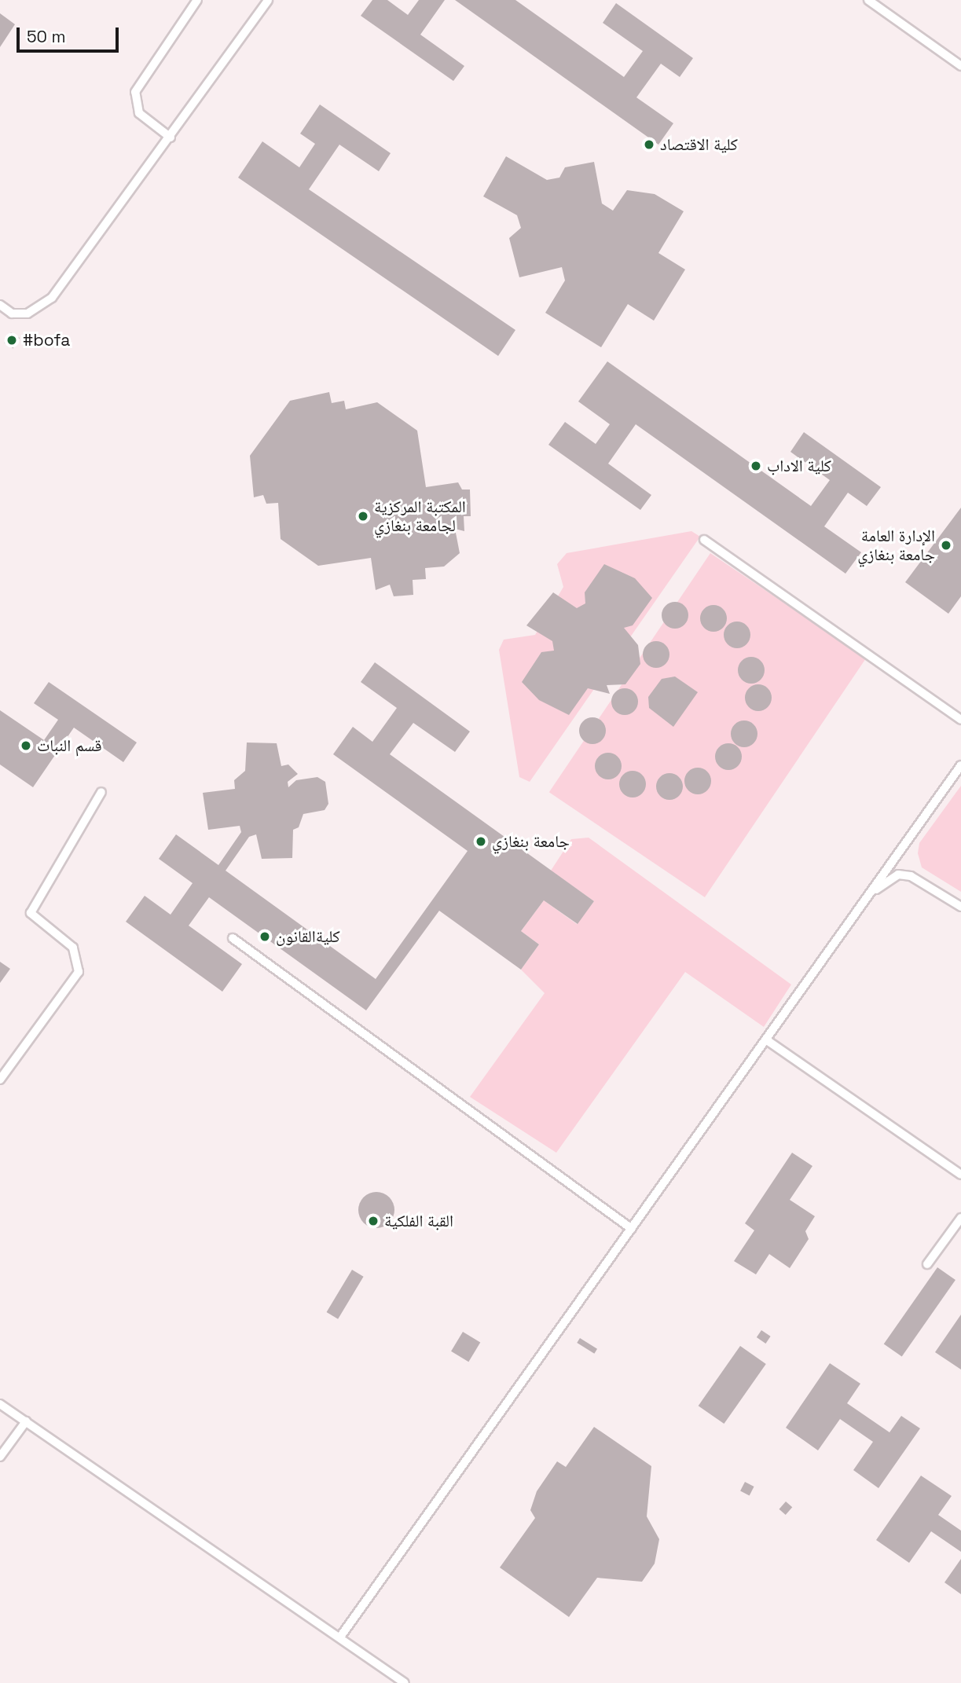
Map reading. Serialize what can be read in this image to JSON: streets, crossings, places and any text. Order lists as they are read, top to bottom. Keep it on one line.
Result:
{"places":["كلية الاقتصاد","#bofa","كلية الاداب","المكتبة المركزية لجامعة بنغازي","الإدارة العامة جامعة بنغازي","قسم النبات","جامعة بنغازي","كليةالقانون","القبة الفلكية"],"scale_bar":"50 m"}
